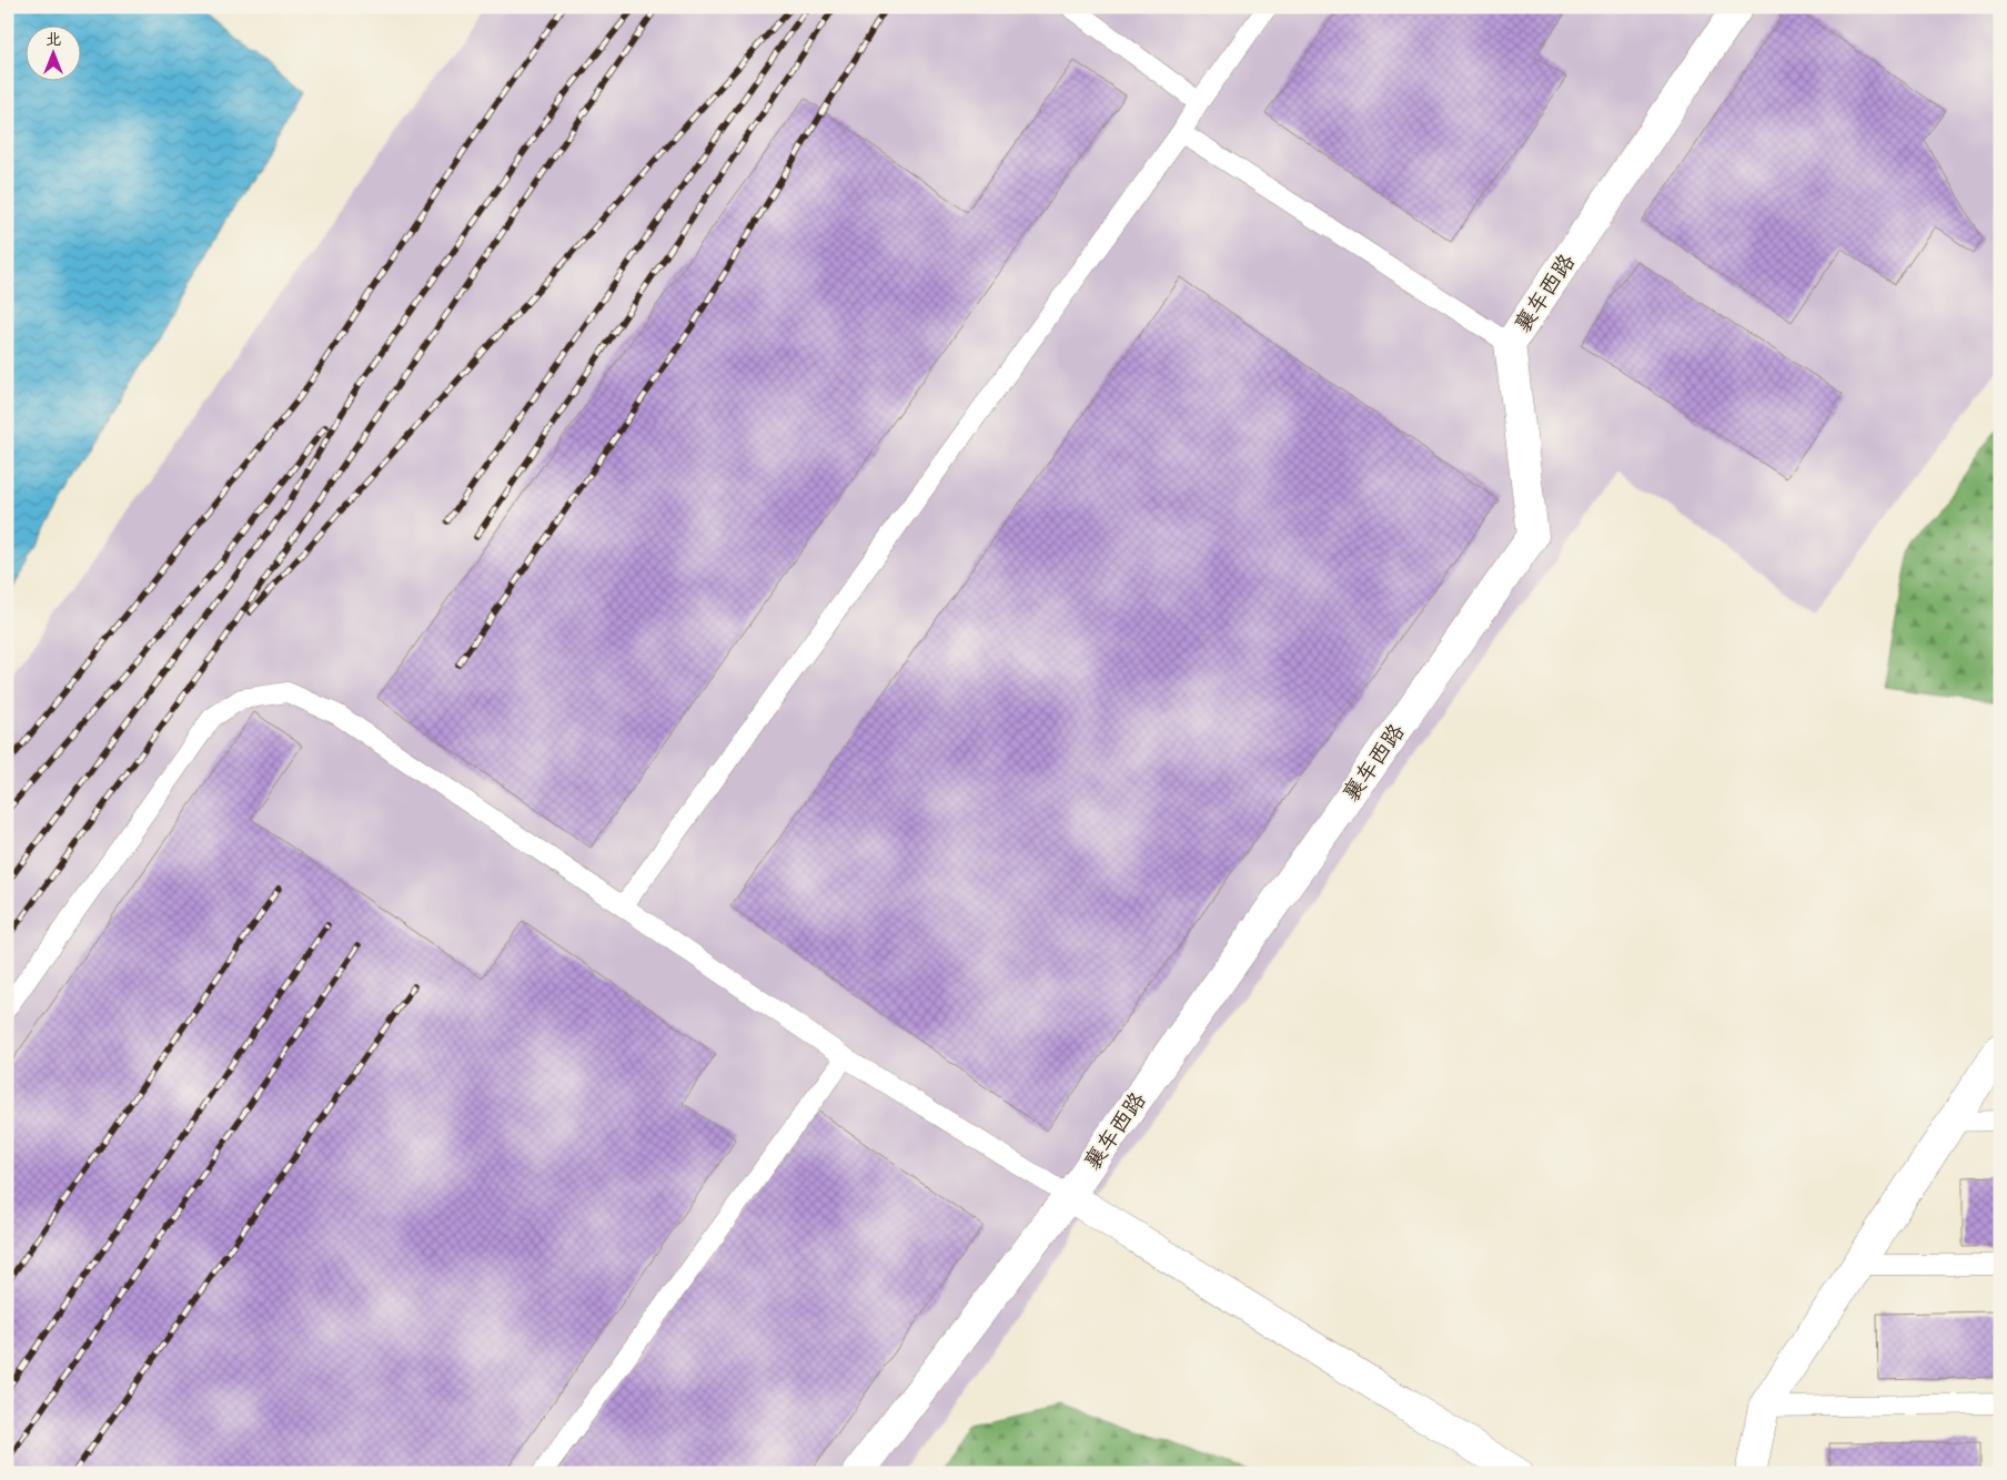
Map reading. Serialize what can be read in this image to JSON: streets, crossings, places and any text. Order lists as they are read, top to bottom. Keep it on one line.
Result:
{"streets":{"street":["襄车西路"]},"north":"top"}
